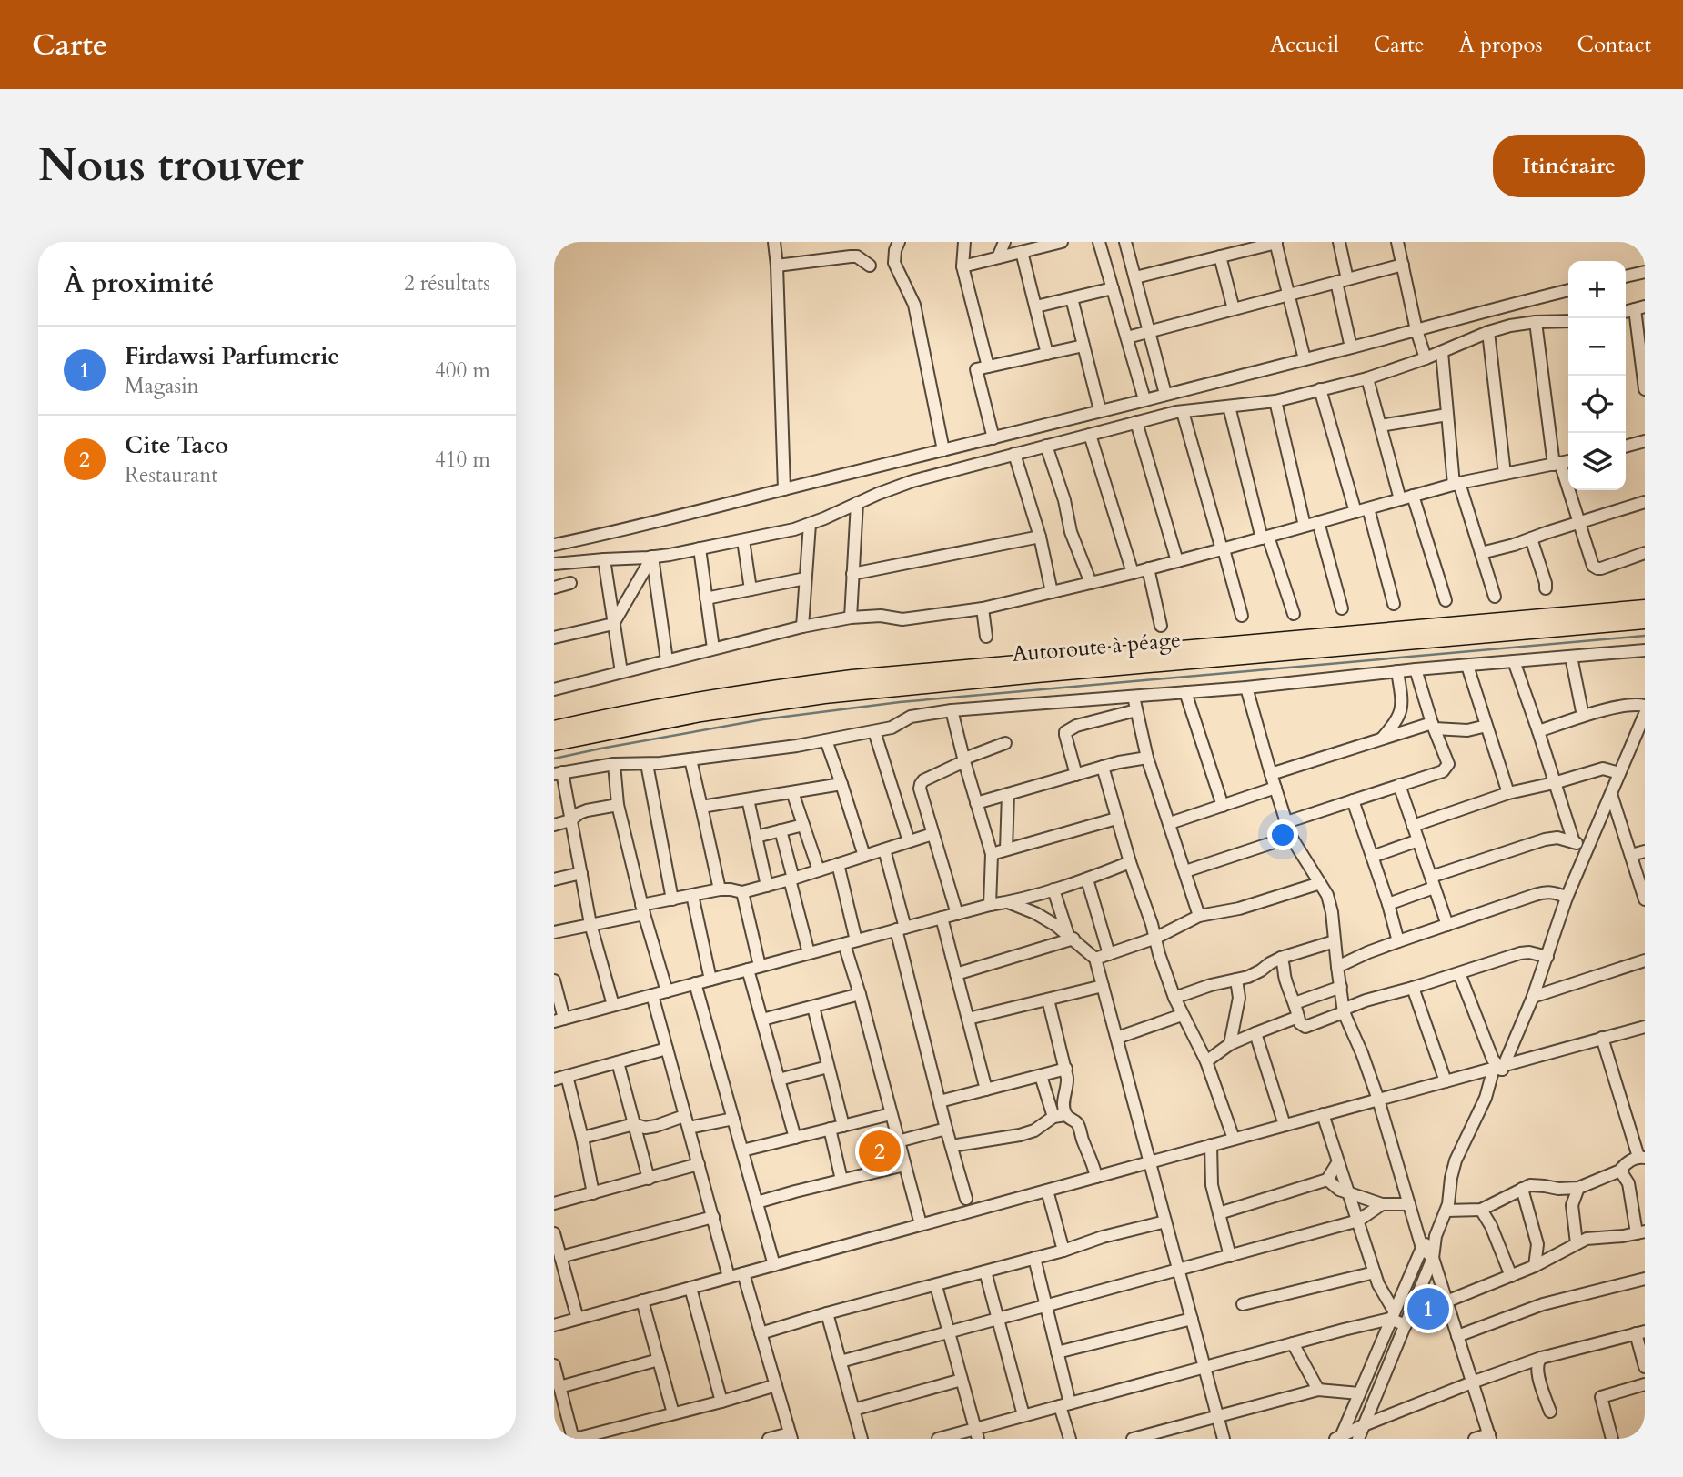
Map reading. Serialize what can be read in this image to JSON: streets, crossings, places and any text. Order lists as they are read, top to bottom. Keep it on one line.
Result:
{"streets":{"highway":["Autoroute à péage"]},"page":{"header":"Carte","nav":["Accueil","Carte","À propos","Contact"],"buttons":"Itinéraire","title":"Nous trouver","heading":["À proximité","2 résultats"],"map_buttons":["+","−"],"list":[{"mark":"1","name":"Firdawsi Parfumerie","note":"Magasin","value":"400 m"},{"mark":"2","name":"Cite Taco","note":"Restaurant","value":"410 m"}],"pins":["2","1"]}}
